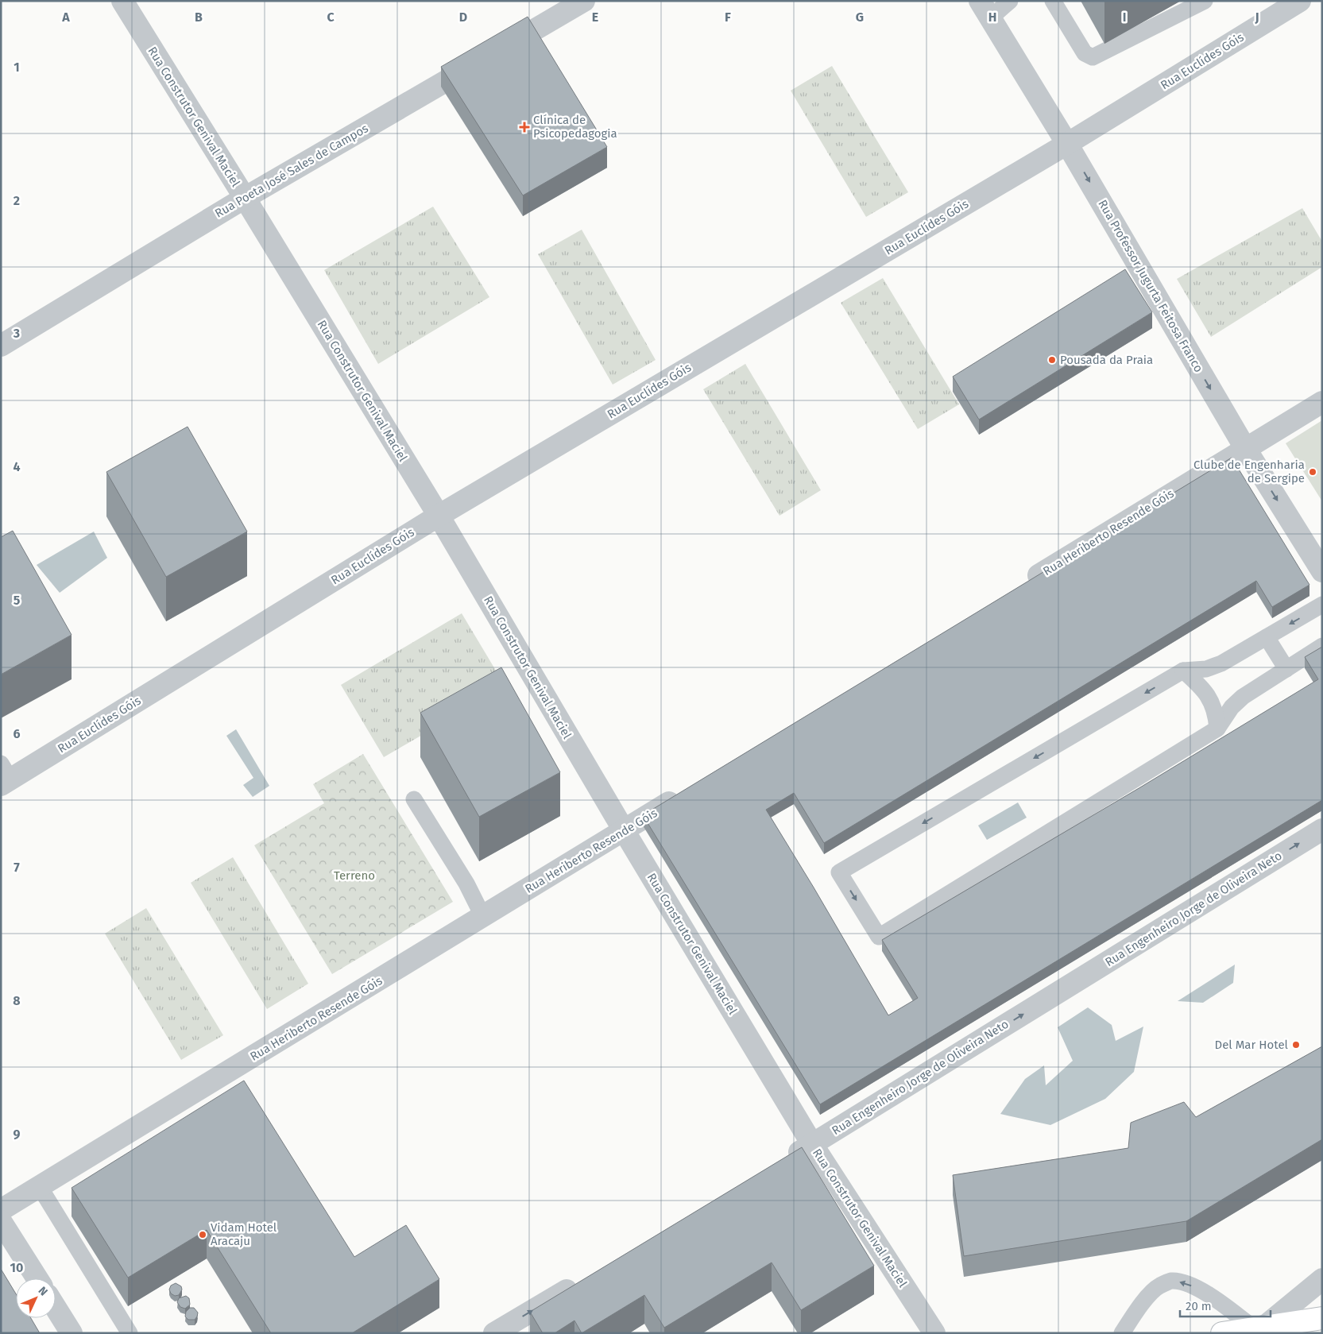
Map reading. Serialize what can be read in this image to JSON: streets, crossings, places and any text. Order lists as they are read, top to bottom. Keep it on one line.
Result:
{"streets":{"street":["Rua Euclídes Góis","Rua Construtor Genival Maciel","Rua Poeta José Sales de Campos","Rua Professor Jugurta Feitosa Franco","Rua Heriberto Resende Góis","Rua Engenheiro Jorge de Oliveira Neto"]},"crossings":[["Rua Euclídes Góis","Rua Construtor Genival Maciel"],["Rua Euclídes Góis","Rua Professor Jugurta Feitosa Franco"],["Rua Construtor Genival Maciel","Rua Poeta José Sales de Campos"],["Rua Construtor Genival Maciel","Rua Heriberto Resende Góis"],["Rua Construtor Genival Maciel","Rua Engenheiro Jorge de Oliveira Neto"],["Rua Professor Jugurta Feitosa Franco","Rua Heriberto Resende Góis"]],"one_way":["Rua Professor Jugurta Feitosa Franco","Rua Engenheiro Jorge de Oliveira Neto"],"parks":["Terreno"],"places":{"health":["Clínica de Psicopedagogia"],"other":["Pousada da Praia","Clube de Engenharia de Sergipe","Del Mar Hotel","Vidam Hotel Aracaju"]},"scale_bar":"20 m","north":"top right","grid":{"columns":["A","B","C","D","E","F","G","H","I","J"],"rows":["1","2","3","4","5","6","7","8","9","10"]}}
